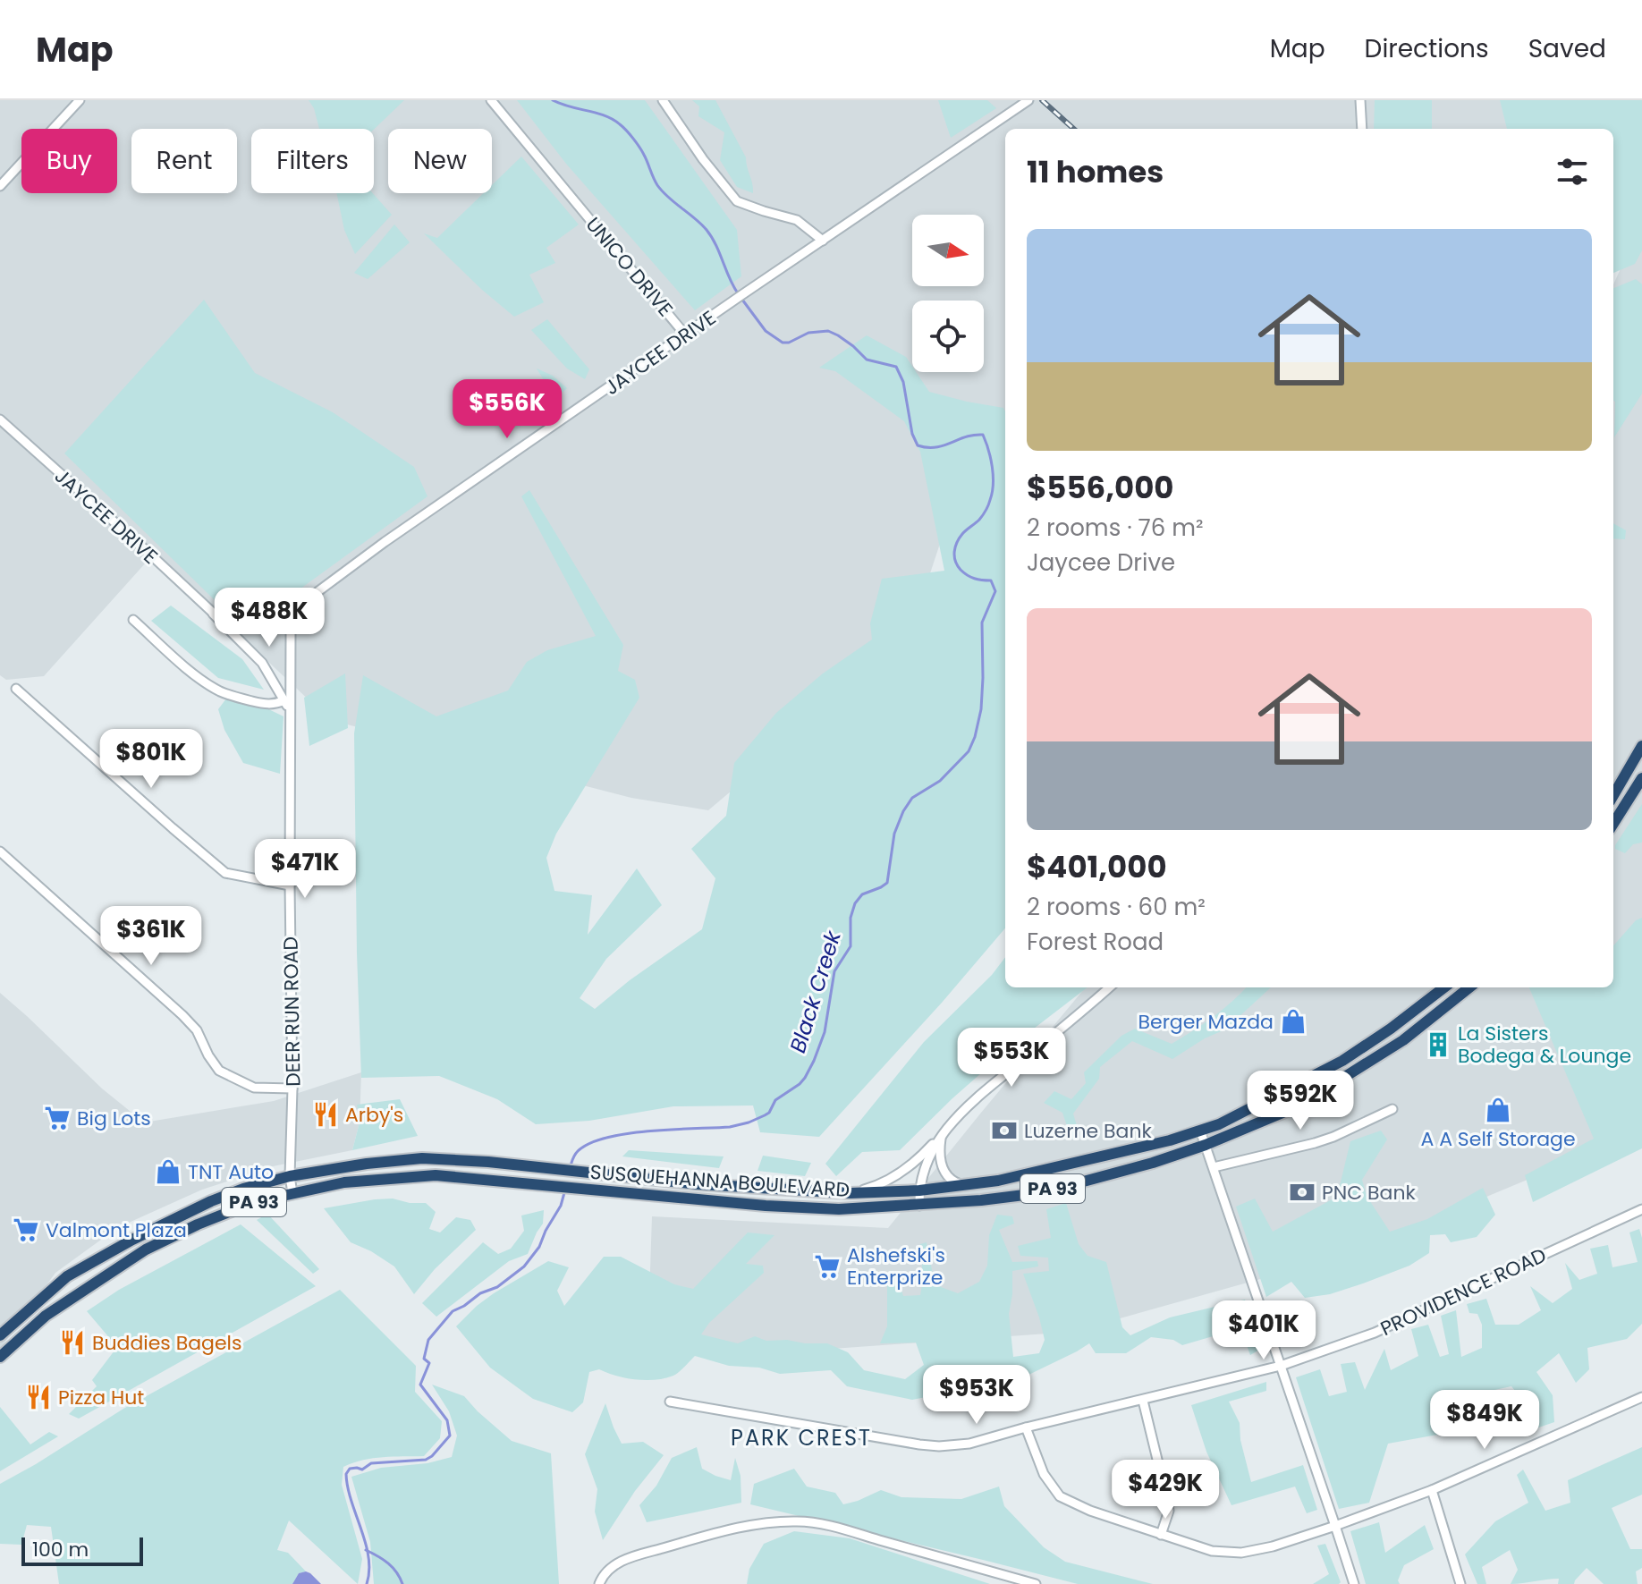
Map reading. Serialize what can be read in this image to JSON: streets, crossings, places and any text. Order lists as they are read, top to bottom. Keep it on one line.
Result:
{"streets":{"highway":["SUSQUEHANNA BOULEVARD","PA 93"],"street":["UNICO DRIVE","JAYCEE DRIVE","DEER RUN ROAD","PROVIDENCE ROAD"]},"crossings":[["UNICO DRIVE","JAYCEE DRIVE"],["JAYCEE DRIVE","DEER RUN ROAD"],["DEER RUN ROAD","SUSQUEHANNA BOULEVARD"]],"districts":["PARK CREST"],"water":["Black Creek"],"places":{"shop":["Berger Mazda","A A Self Storage","TNT Auto"],"building":["La Sisters Bodega & Lounge"],"restaurant":["Arby's","Buddies Bagels","Pizza Hut"],"supermarket":["Big Lots","Valmont Plaza","Alshefski's Enterprize"],"bank":["Luzerne Bank","PNC Bank"]},"scale_bar":"100 m","north":"right","page":{"header":"Map","nav":["Map","Directions","Saved"],"chip":["Buy","Rent","Filters","New"],"heading":"11 homes","list":[{"name":"$556,000","note":"2 rooms · 76 m² · Jaycee Drive"},{"name":"$401,000","note":"2 rooms · 60 m² · Forest Road"}],"price":["$556K","$488K","$801K","$471K","$361K","$553K","$592K","$401K","$953K","$849K","$429K"],"scale":"100 m"}}
